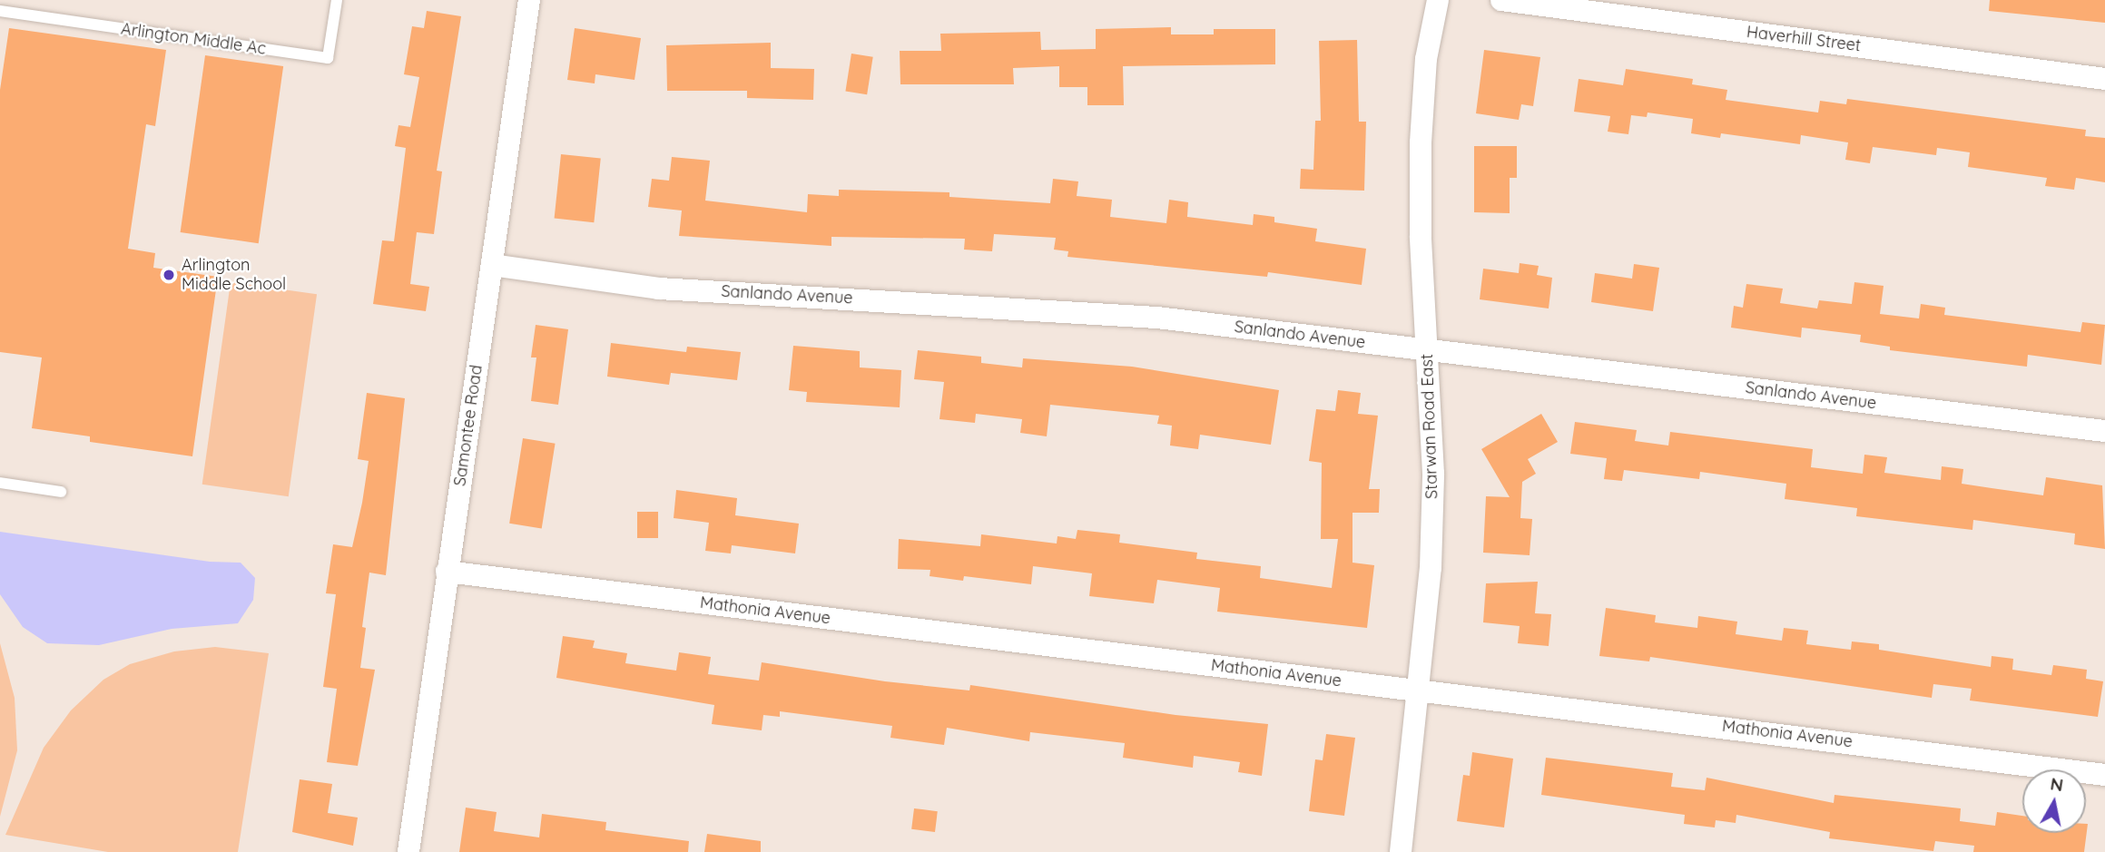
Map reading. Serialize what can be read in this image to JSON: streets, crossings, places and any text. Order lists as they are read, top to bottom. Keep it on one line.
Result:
{"streets":{"street":["Haverhill Street","Sanlando Avenue","Samontee Road","Starwan Road East","Mathonia Avenue"],"lane":["Arlington Middle Ac"]},"crossings":[["Sanlando Avenue","Samontee Road"],["Sanlando Avenue","Starwan Road East"],["Samontee Road","Mathonia Avenue"],["Starwan Road East","Mathonia Avenue"]],"places":["Arlington Middle School"],"north":"top"}
